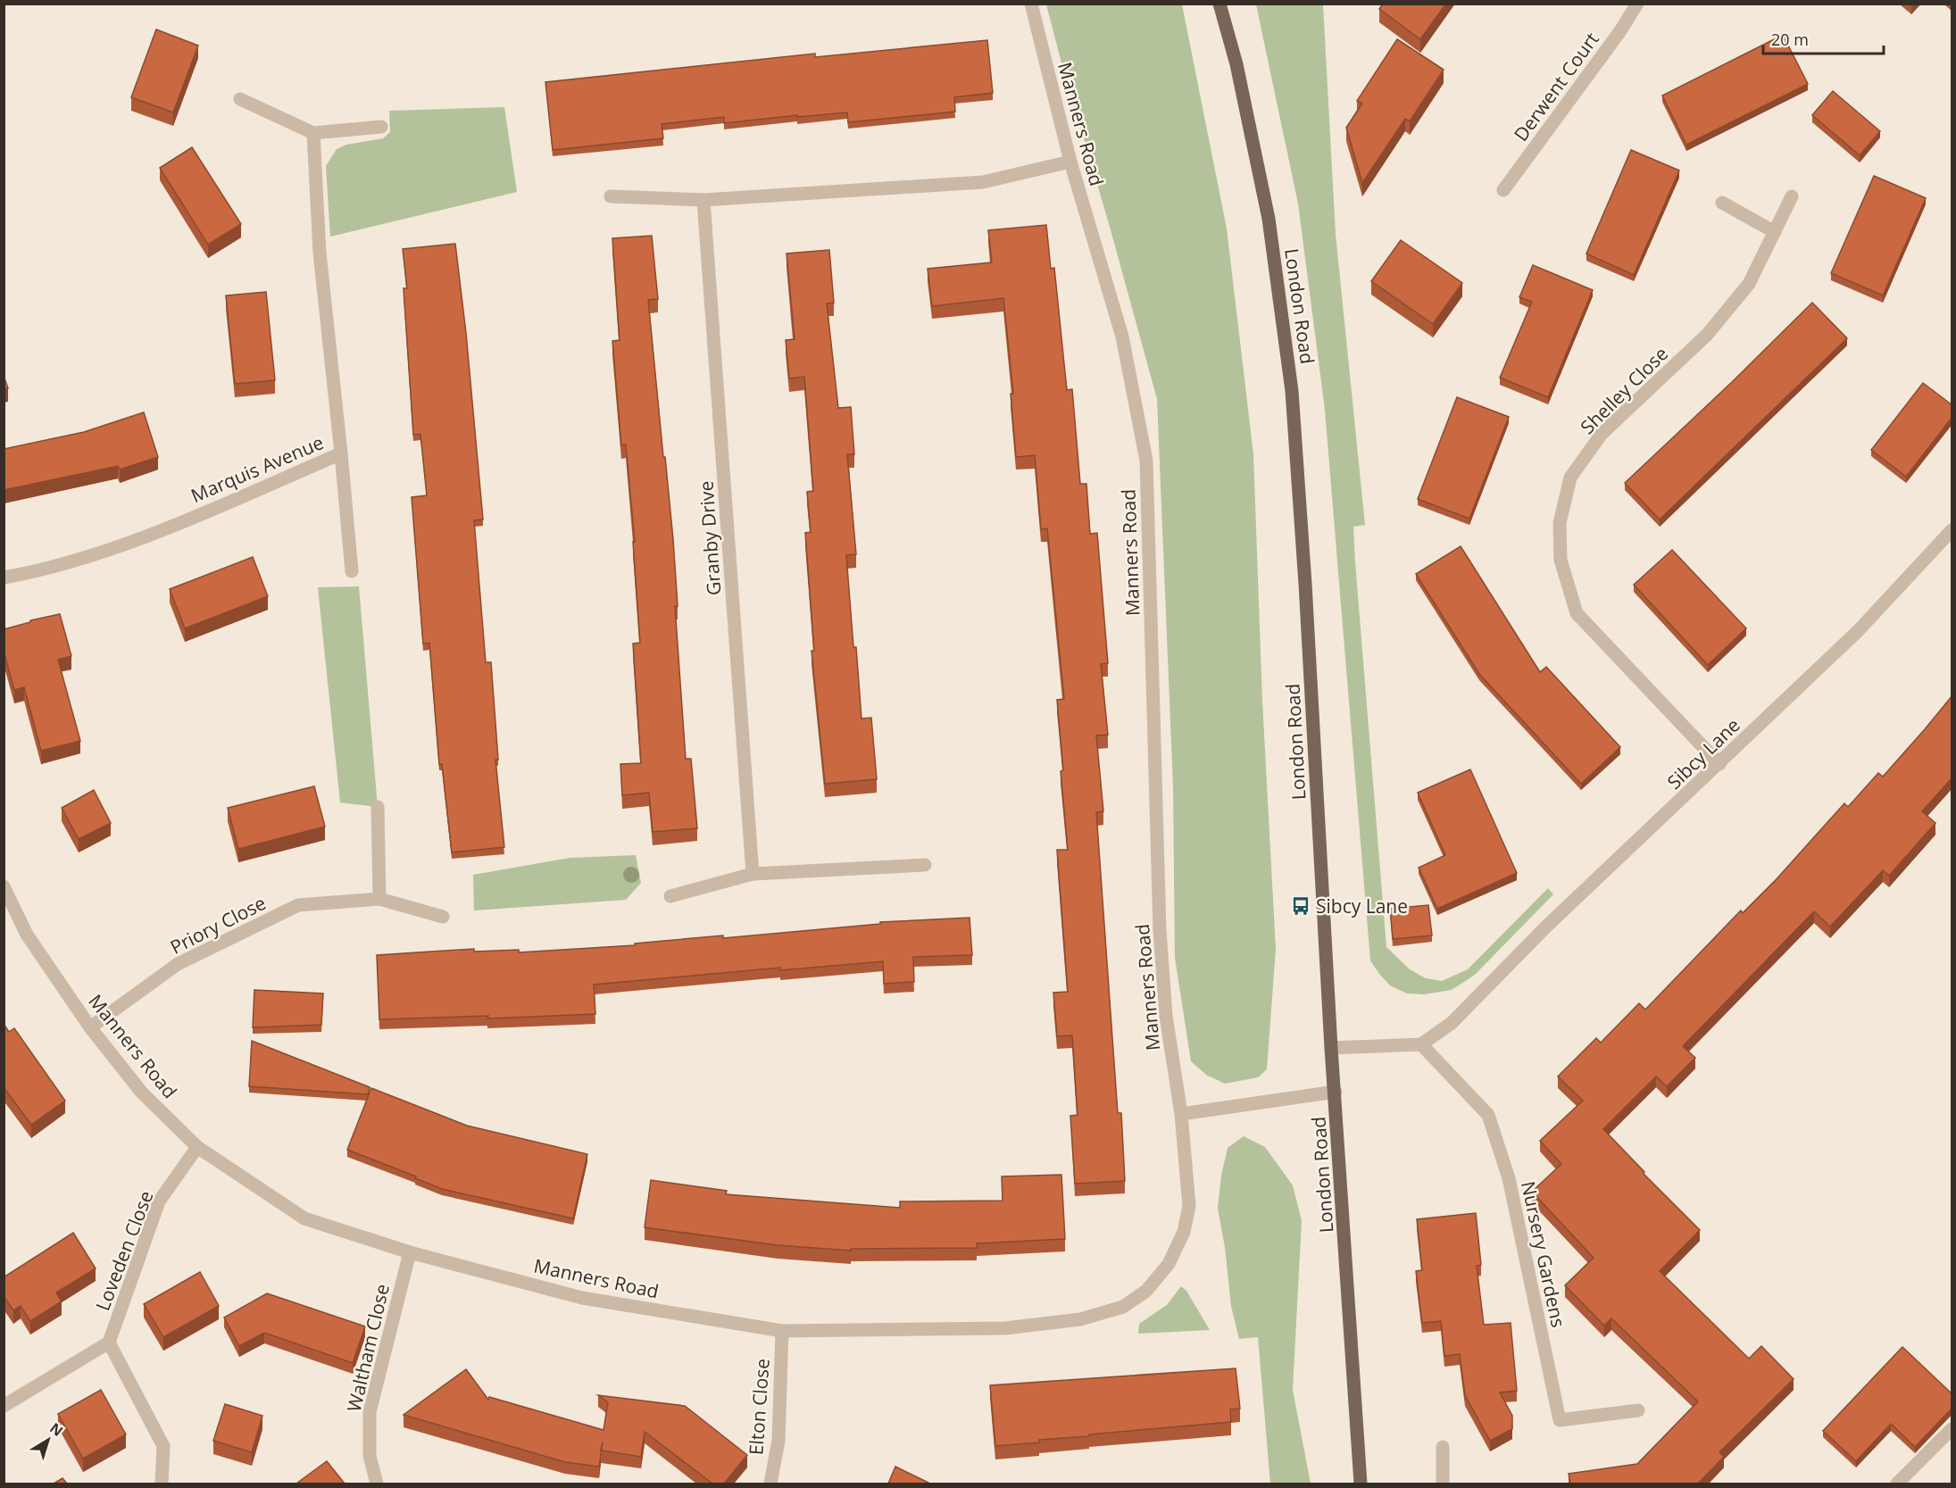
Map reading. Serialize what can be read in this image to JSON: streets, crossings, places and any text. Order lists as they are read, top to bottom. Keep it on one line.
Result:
{"streets":{"main road":["London Road"],"street":["Derwent Court","Manners Road","Shelley Close","Marquis Avenue","Granby Drive","Sibcy Lane","Priory Close","Loveden Close","Nursery Gardens","Waltham Close","Elton Close"]},"crossings":[["Manners Road","Priory Close"],["Manners Road","Loveden Close"],["Manners Road","Waltham Close"],["Manners Road","Elton Close"],["Shelley Close","Sibcy Lane"],["Sibcy Lane","Nursery Gardens"]],"places":{"bus stop":["Sibcy Lane"]},"scale_bar":"20 m","north":"top right"}
